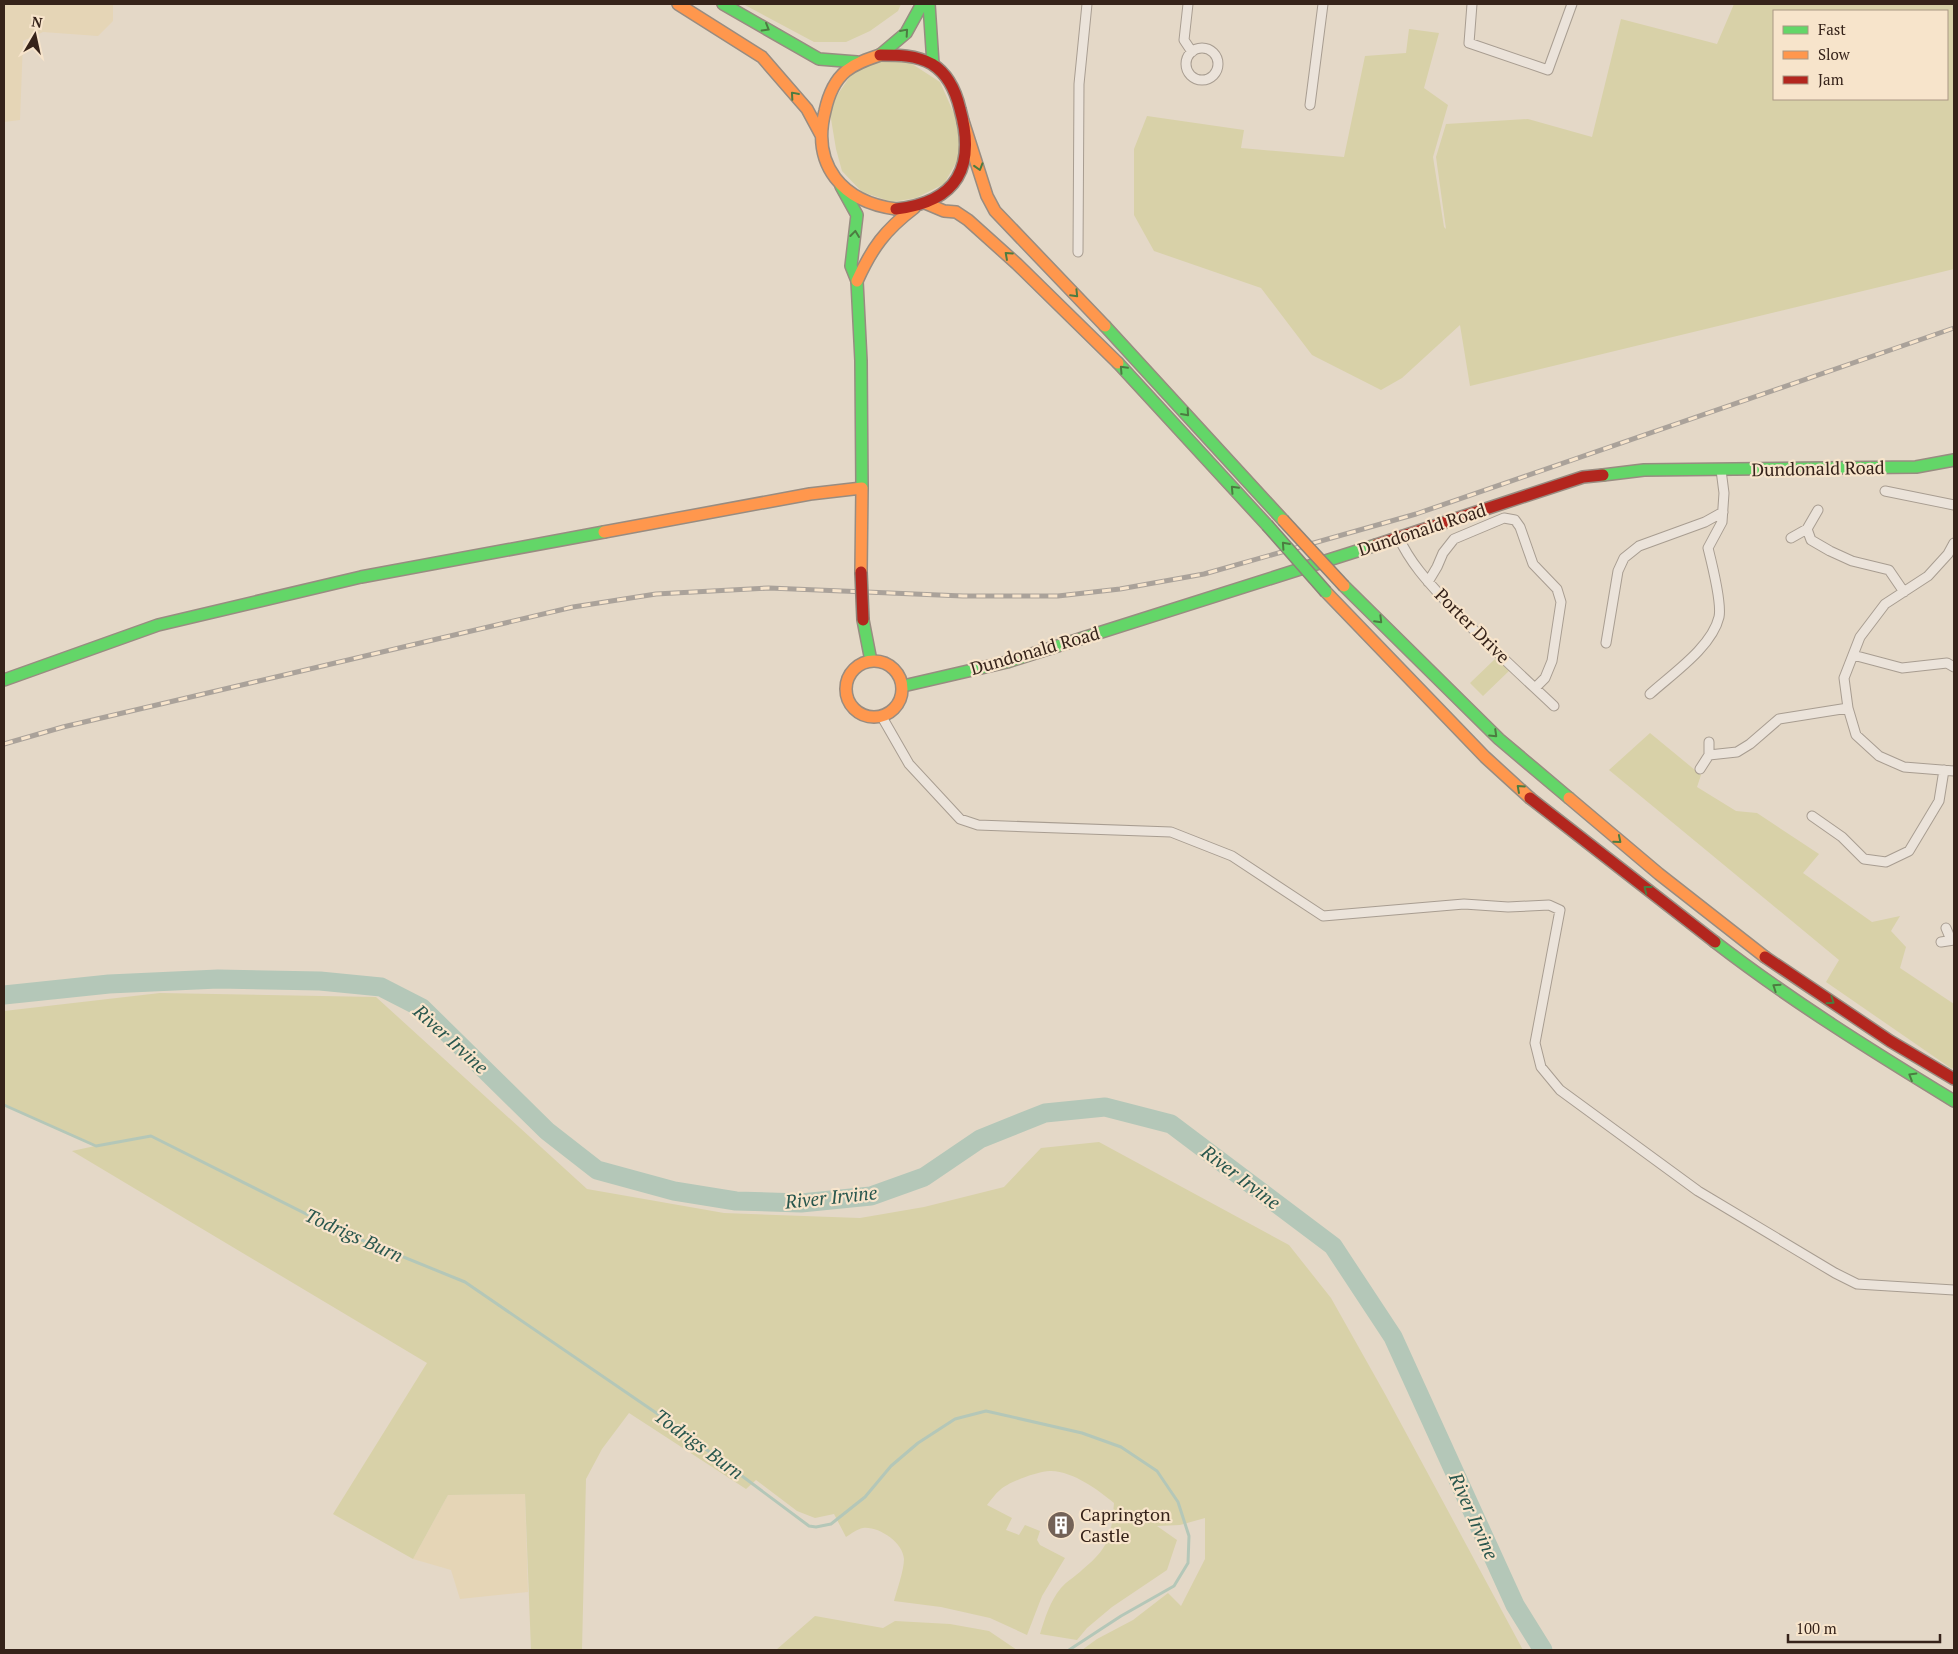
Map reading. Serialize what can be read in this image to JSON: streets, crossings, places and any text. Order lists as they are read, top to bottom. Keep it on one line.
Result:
{"streets":{"main road":["Dundonald Road"],"street":["Porter Drive"]},"crossings":[["Dundonald Road","Porter Drive"]],"water":["River Irvine","Todrigs Burn"],"places":{"building":["Caprington Castle"]},"legend":["Fast","Slow","Jam"],"scale_bar":"100 m","north":"top"}
